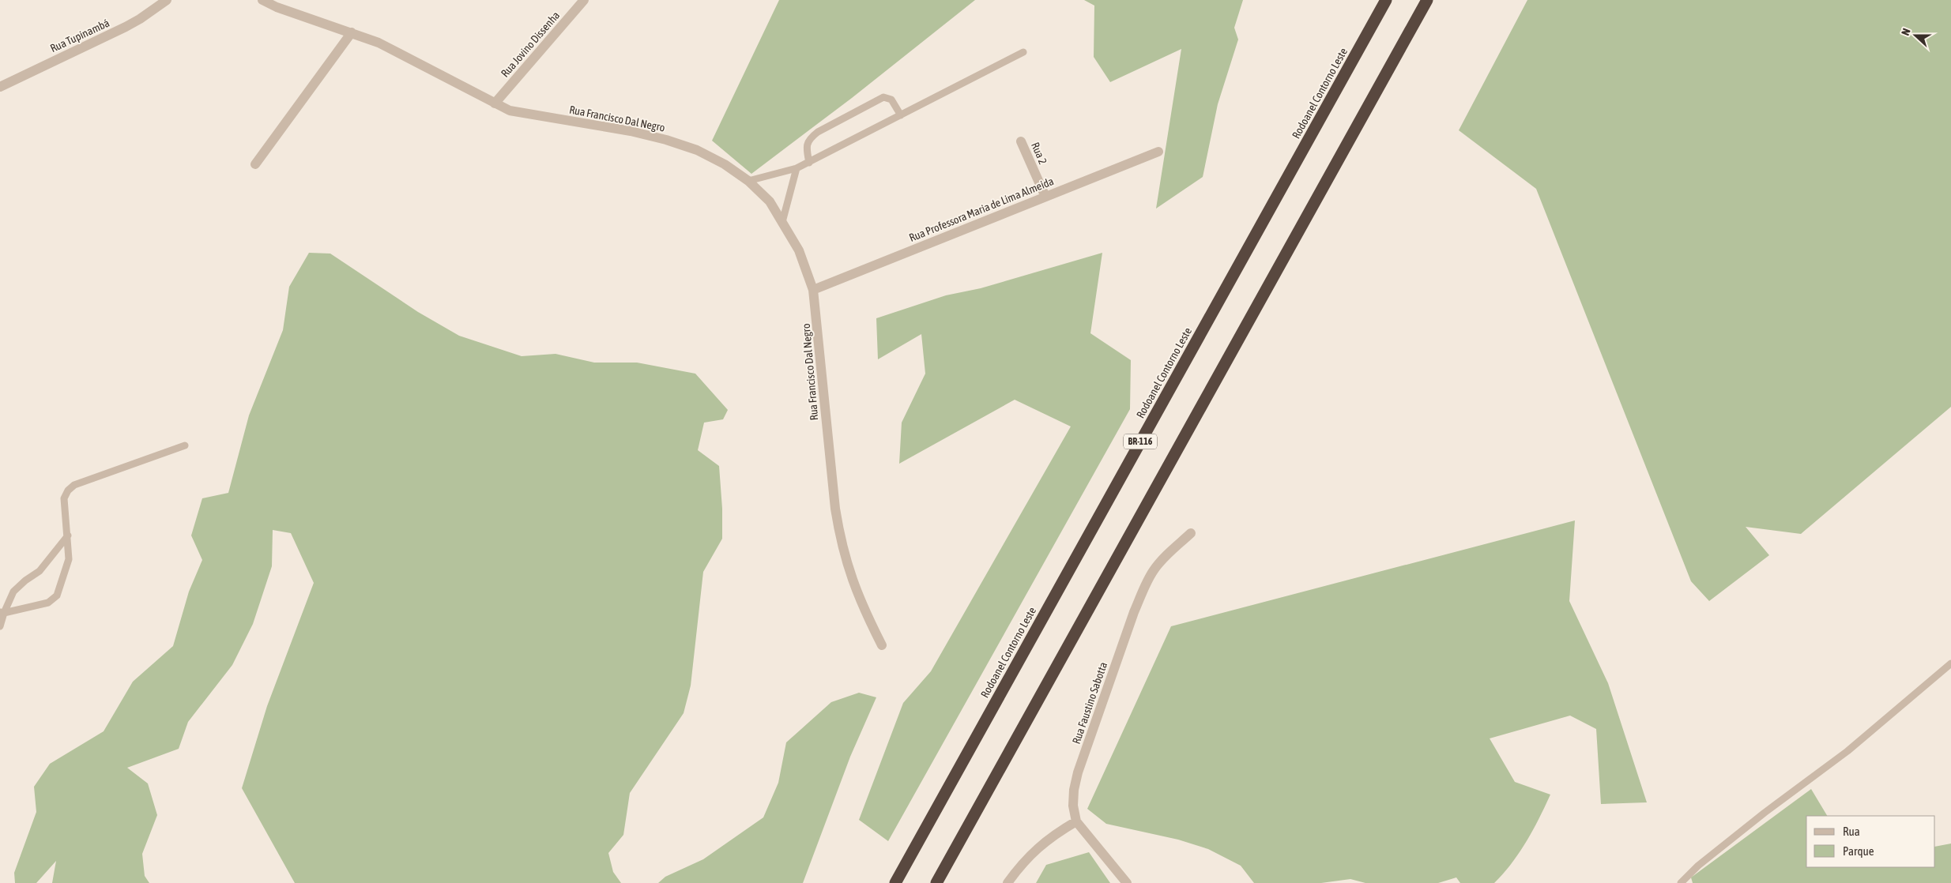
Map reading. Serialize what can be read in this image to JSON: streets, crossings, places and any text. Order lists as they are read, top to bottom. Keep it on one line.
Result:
{"streets":{"highway":["Rodoanel Contorno Leste","BR-116"],"street":["Rua Tupinambá","Rua Jovino Dissenha","Rua Francisco Dal Negro","Rua 2","Rua Professora Maria de Lima Almeida","Rua Faustino Sabotta"]},"crossings":[["Rua Jovino Dissenha","Rua Francisco Dal Negro"],["Rua Francisco Dal Negro","Rua Professora Maria de Lima Almeida"],["Rua 2","Rua Professora Maria de Lima Almeida"]],"legend":["Rua","Parque"],"north":"left"}
